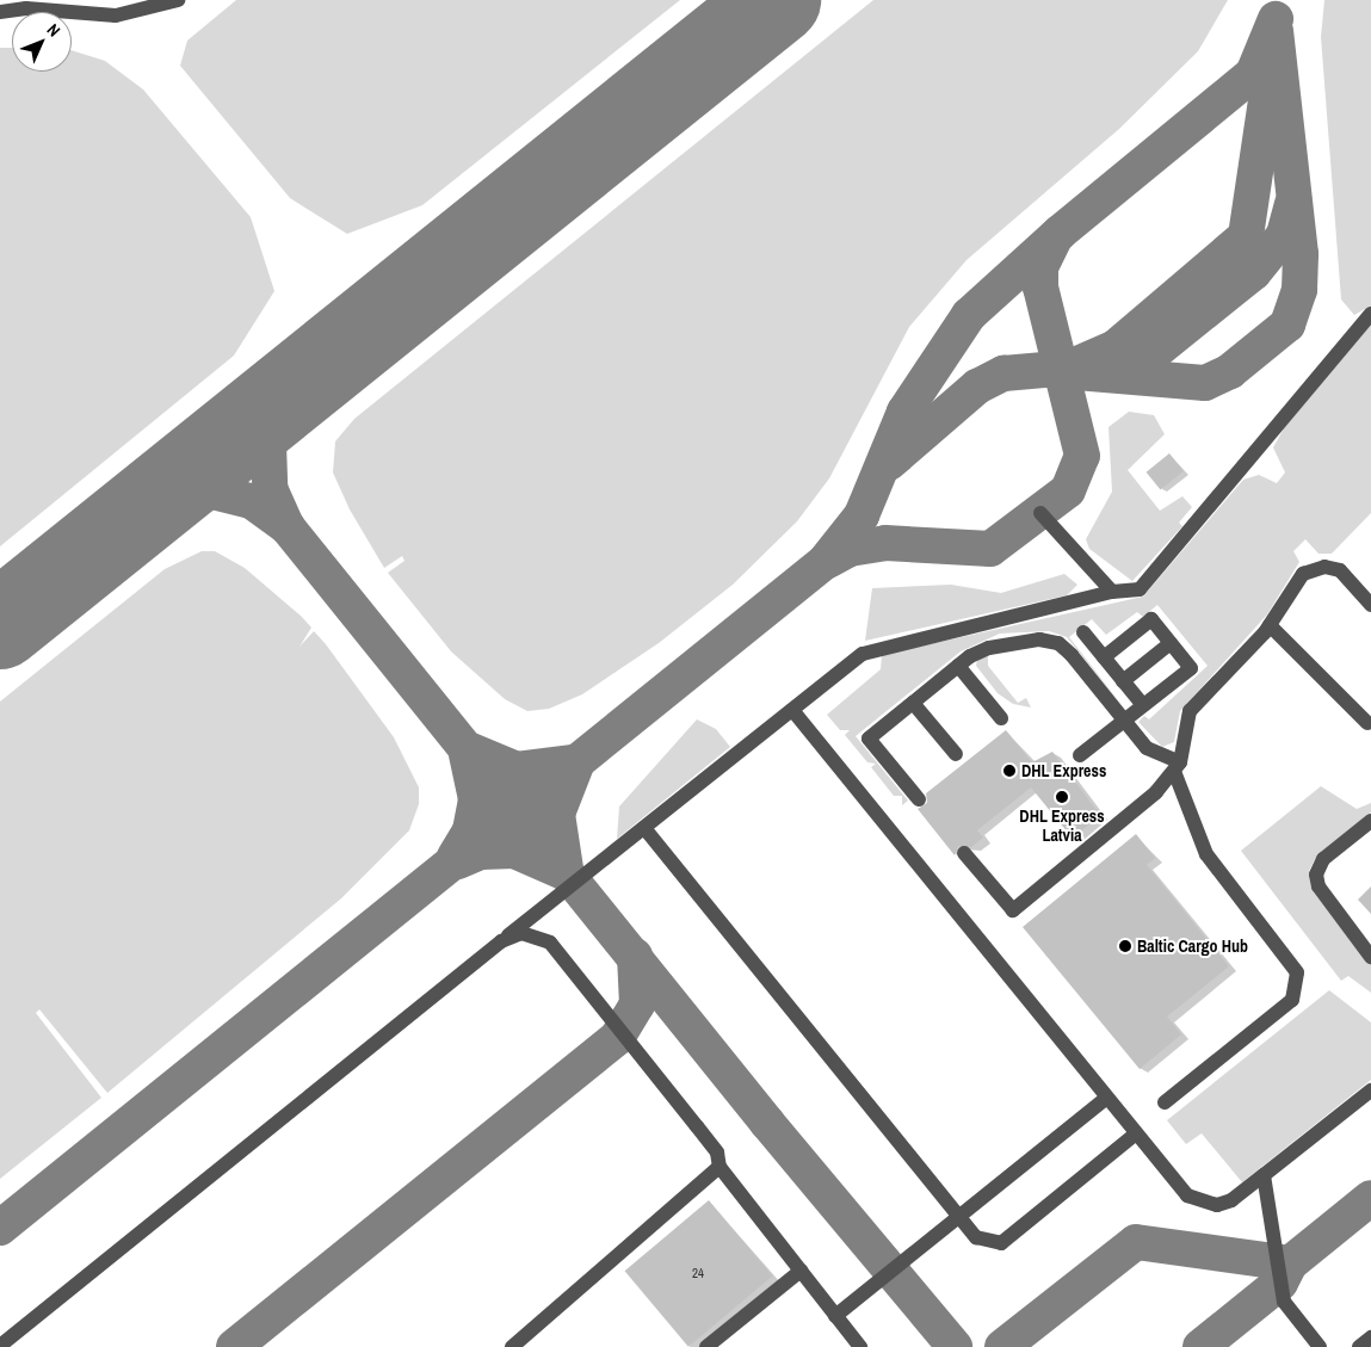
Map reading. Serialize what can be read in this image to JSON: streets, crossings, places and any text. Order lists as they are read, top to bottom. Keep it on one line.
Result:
{"places":["DHL Express","DHL Express Latvia","Baltic Cargo Hub"],"house_numbers":["24"],"north":"top right"}
